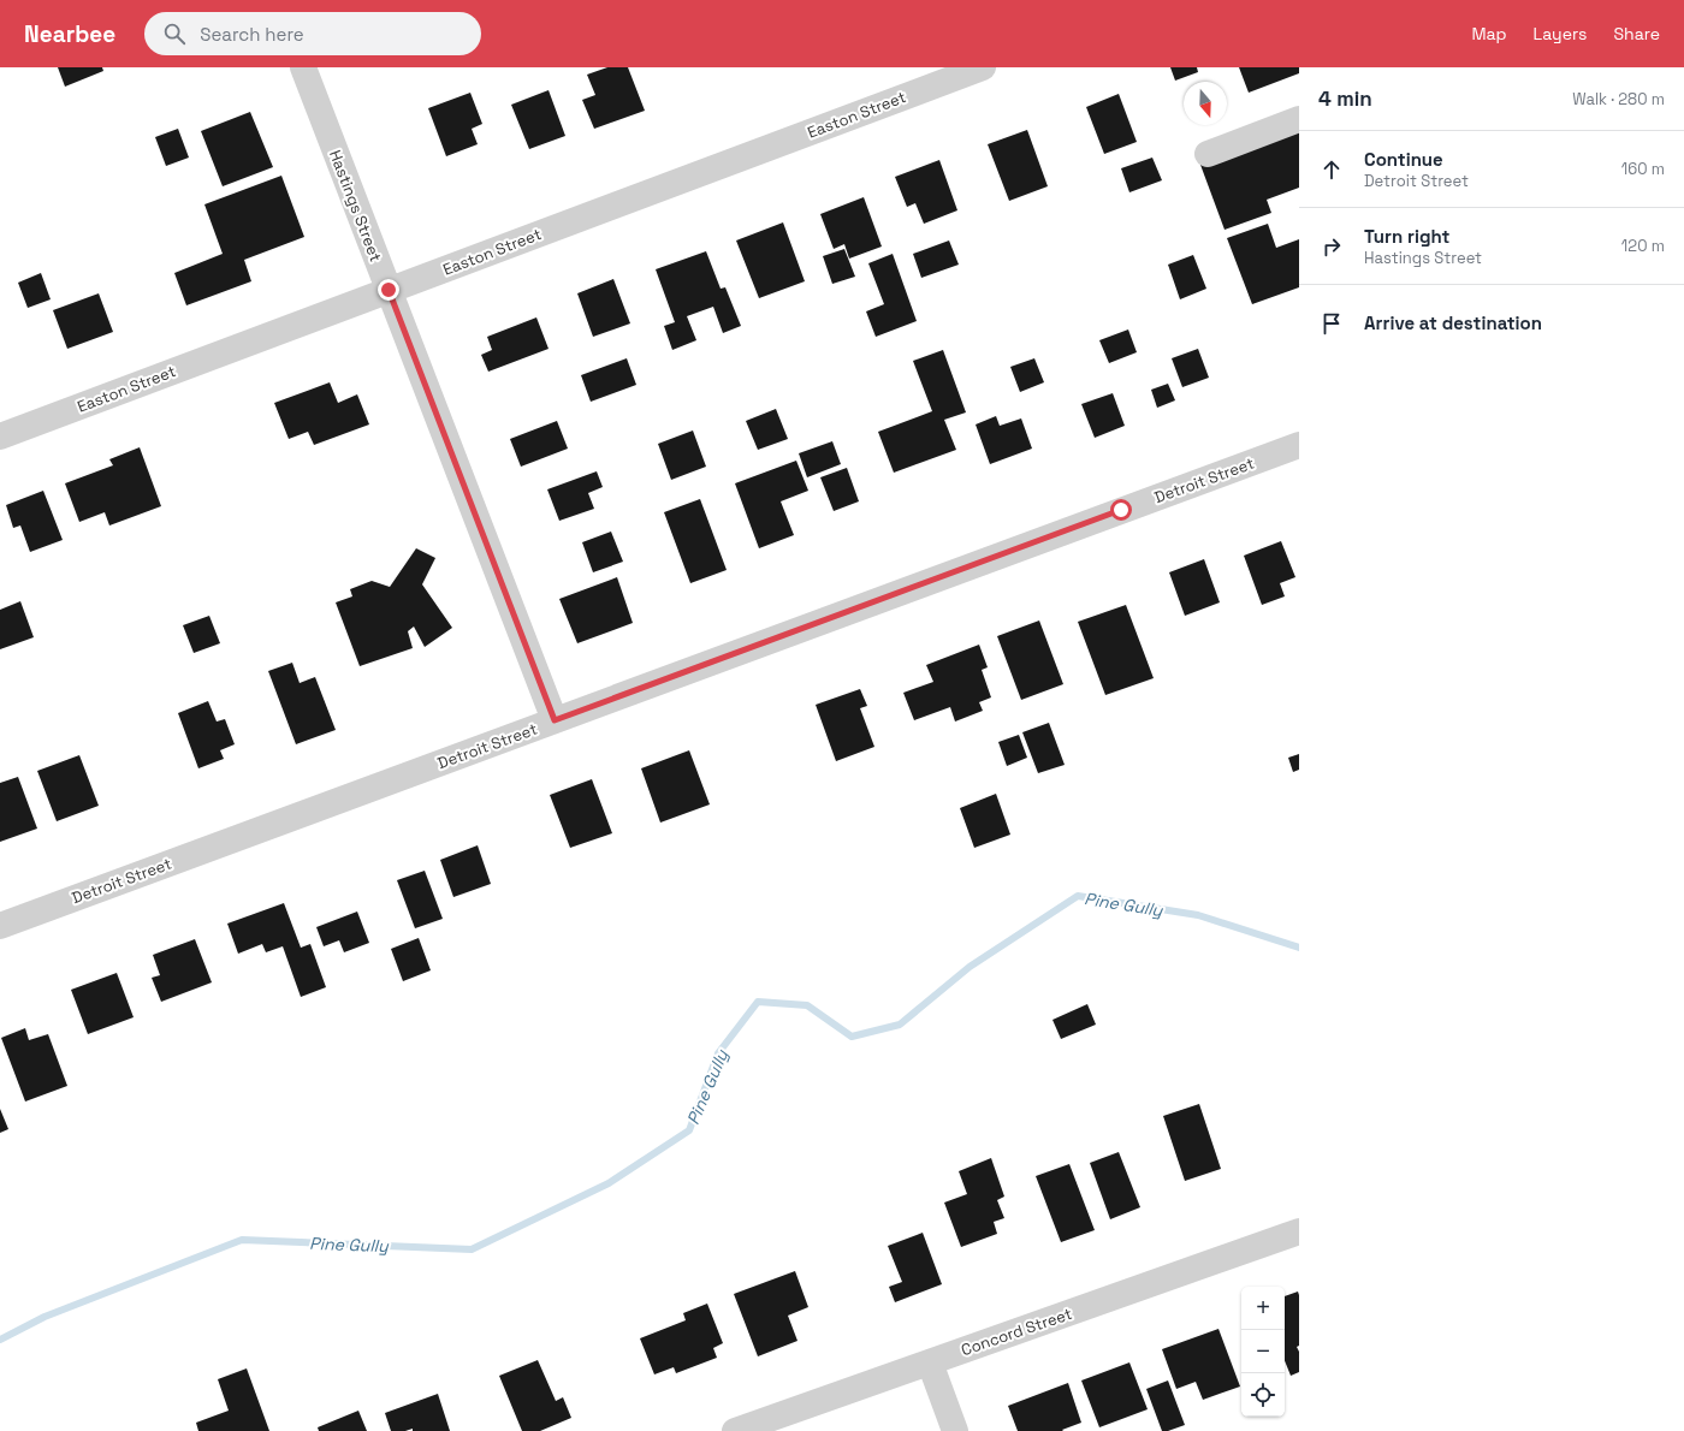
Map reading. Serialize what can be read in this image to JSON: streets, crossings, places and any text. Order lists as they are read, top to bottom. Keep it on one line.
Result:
{"streets":{"street":["Easton Street","Hastings Street","Detroit Street","Concord Street"]},"crossings":[["Easton Street","Hastings Street"],["Hastings Street","Detroit Street"]],"water":["Pine Gully"],"north":"bottom","page":{"header":"Nearbee","search":"Search here","nav":["Map","Layers","Share"],"heading":["4 min","Walk · 280 m"],"list":[["Continue","Detroit Street","160 m"],["Turn right","Hastings Street","120 m"],"Arrive at destination"],"map_buttons":["+","−"]}}
